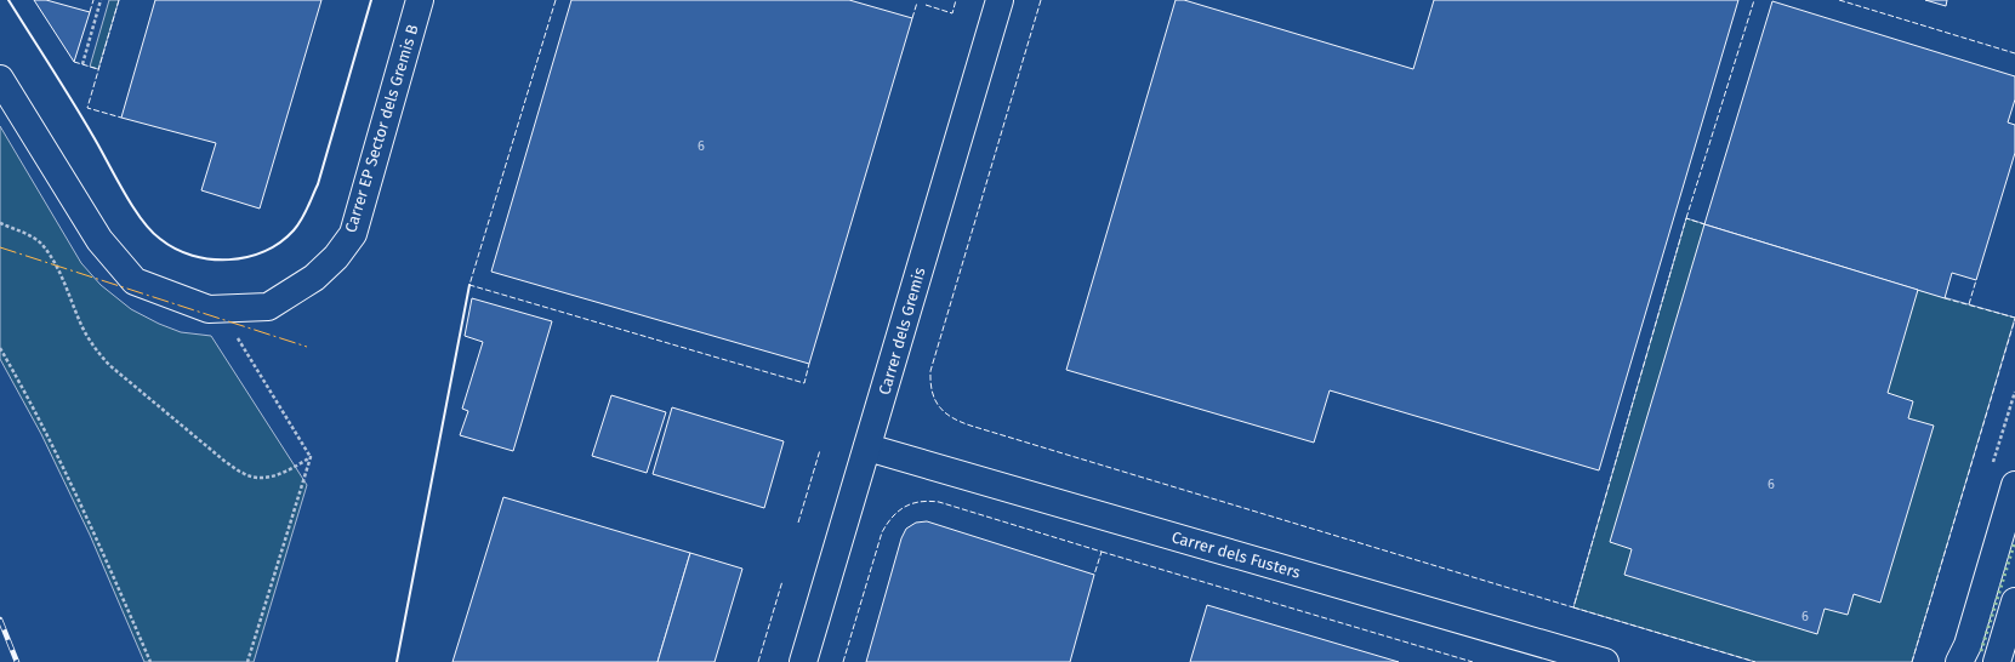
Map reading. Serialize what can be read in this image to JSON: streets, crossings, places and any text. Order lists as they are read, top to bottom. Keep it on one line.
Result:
{"streets":{"street":["Carrer EP Sector dels Gremis B","Carrer dels Gremis","Carrer dels Fusters"]},"crossings":[["Carrer dels Gremis","Carrer dels Fusters"]],"house_numbers":["6","6","6"]}
